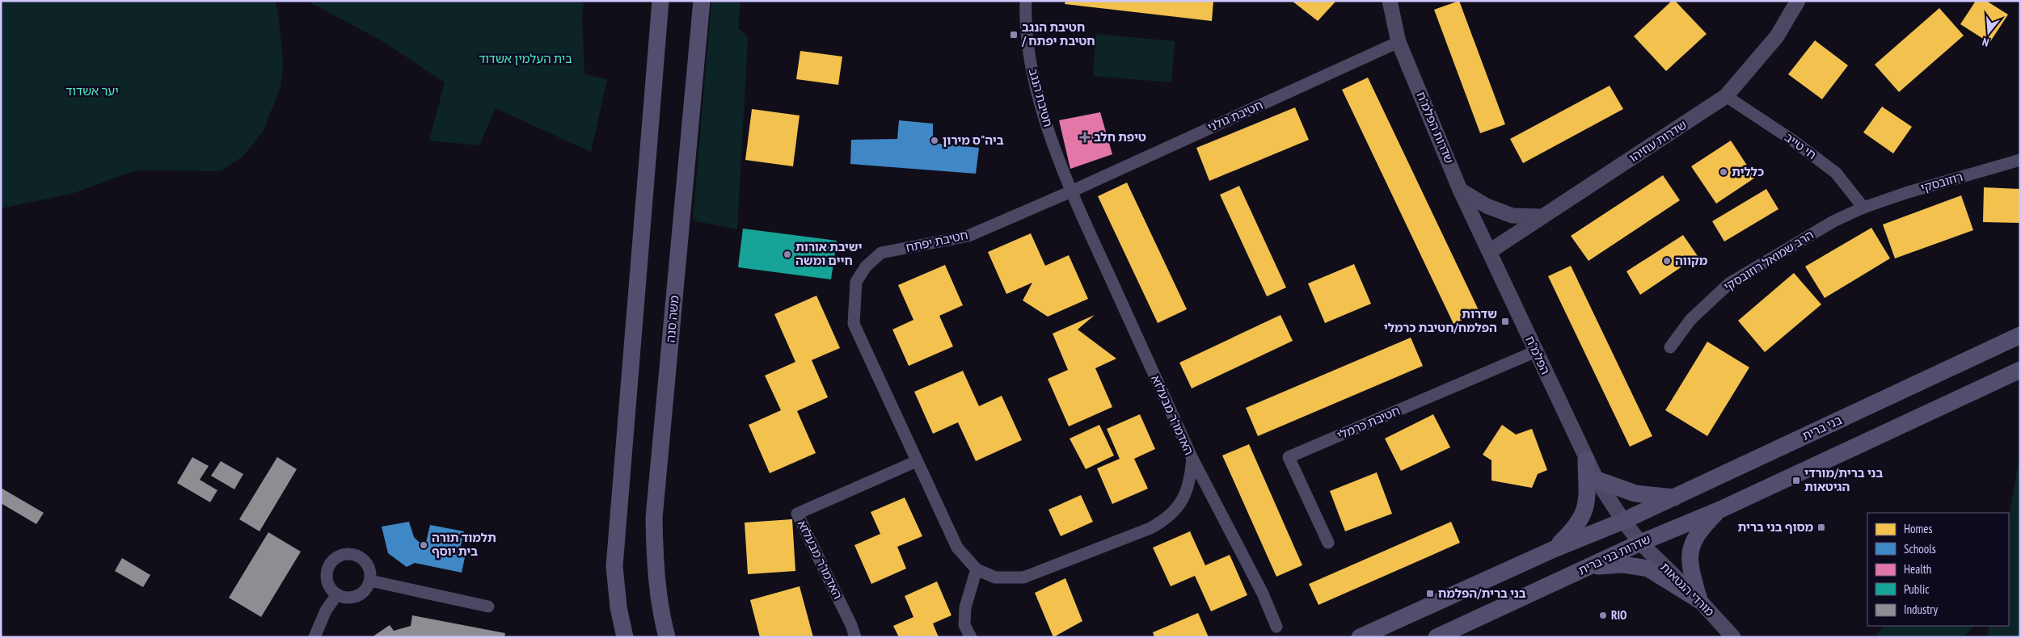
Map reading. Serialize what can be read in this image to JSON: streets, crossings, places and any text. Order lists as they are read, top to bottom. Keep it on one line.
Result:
{"streets":{"main road":["משה סנה","בני ברית","שדרות בני ברית"],"street":["חטיבת הנגב","חטיבת גולני","שדרות הפלמ\"ח","שדרות עוזיהו","חי טייב","רוזובסקי","חטיבת יפתח","הרב שמואל רוזובסקי","הפלמ\"ח","האדמו\"ר מבעלזא","חטיבת כרמלי","מורדי הגטאות"]},"crossings":[["חטיבת הנגב","חטיבת גולני"],["חטיבת הנגב","חטיבת יפתח"],["חטיבת הנגב","האדמו\"ר מבעלזא"],["חטיבת גולני","שדרות הפלמ\"ח"],["חטיבת גולני","חטיבת יפתח"],["חטיבת גולני","האדמו\"ר מבעלזא"],["שדרות הפלמ\"ח","שדרות עוזיהו"],["שדרות הפלמ\"ח","הפלמ\"ח"],["שדרות עוזיהו","חי טייב"],["שדרות עוזיהו","הפלמ\"ח"],["חי טייב","רוזובסקי"],["חי טייב","הרב שמואל רוזובסקי"],["רוזובסקי","הרב שמואל רוזובסקי"],["חטיבת יפתח","האדמו\"ר מבעלזא"],["הפלמ\"ח","חטיבת כרמלי"],["שדרות בני ברית","מורדי הגטאות"]],"parks":["בית העלמין אשדוד","יער אשדוד"],"places":{"transit":["חטיבת הנגב / חטיבת יפתח","שדרות הפלמח/חטיבת כרמלי","בני ברית/מורדי הגיטאות","מסוף בני ברית","בני ברית/הפלמח"],"health":["טיפת חלב"],"other":["ביה\"ס מירון","כללית","ישיבת אורות חיים ומשה","מקווה","תלמוד תורה בית יוסף","RIO"]},"legend":["Homes","Schools","Health","Public","Industry"],"north":"bottom"}
